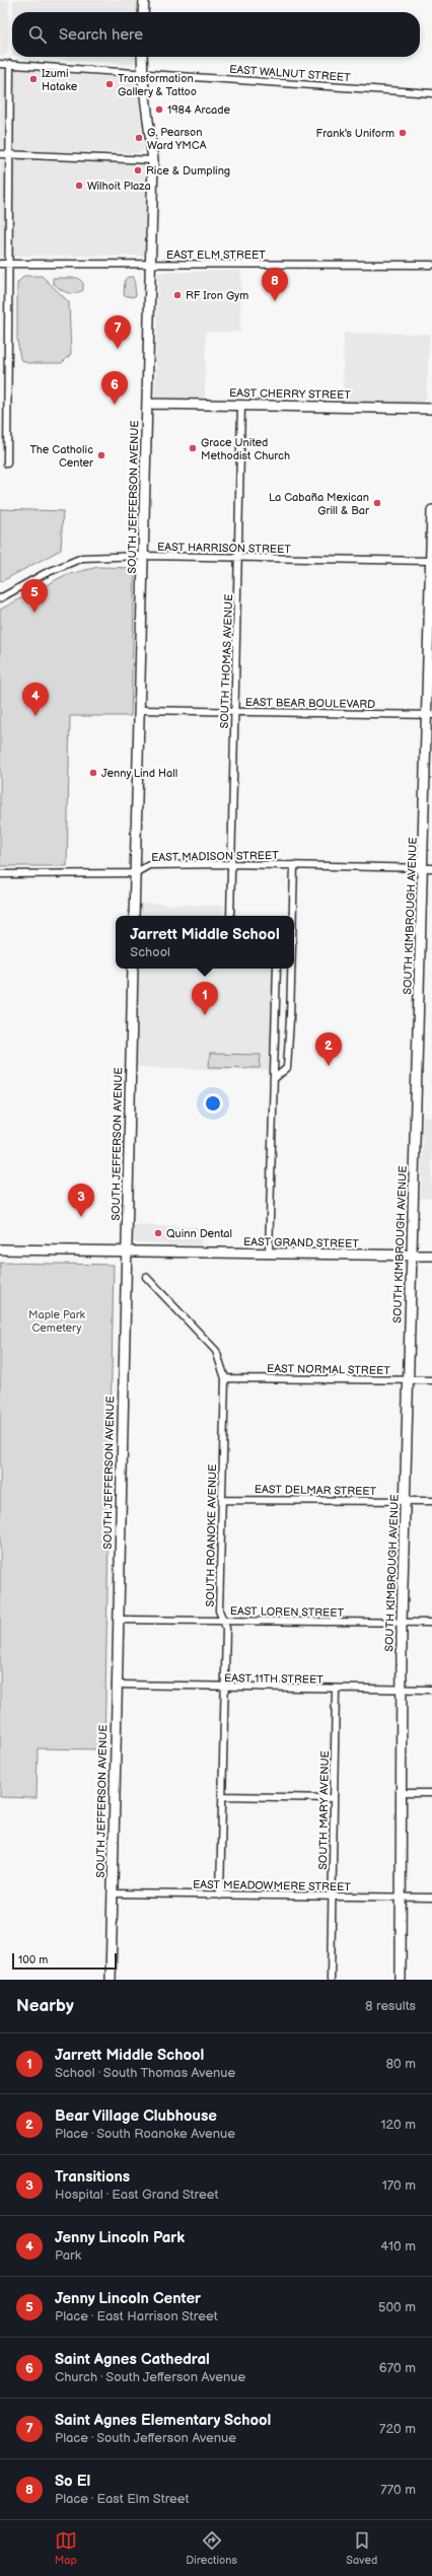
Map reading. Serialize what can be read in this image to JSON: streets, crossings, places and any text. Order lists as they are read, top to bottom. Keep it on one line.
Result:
{"streets":{"main road":["EAST CHERRY STREET","SOUTH JEFFERSON AVENUE","SOUTH KIMBROUGH AVENUE","EAST GRAND STREET"],"street":["EAST WALNUT STREET","EAST ELM STREET","EAST HARRISON STREET","SOUTH THOMAS AVENUE","EAST BEAR BOULEVARD","EAST MADISON STREET","EAST NORMAL STREET","EAST DELMAR STREET","SOUTH ROANOKE AVENUE","EAST LOREN STREET","EAST 11TH STREET","SOUTH MARY AVENUE","EAST MEADOWMERE STREET"]},"crossings":[["EAST WALNUT STREET","SOUTH JEFFERSON AVENUE"],["EAST ELM STREET","SOUTH JEFFERSON AVENUE"],["EAST CHERRY STREET","SOUTH JEFFERSON AVENUE"],["EAST CHERRY STREET","SOUTH THOMAS AVENUE"],["SOUTH JEFFERSON AVENUE","EAST HARRISON STREET"],["SOUTH JEFFERSON AVENUE","EAST BEAR BOULEVARD"],["SOUTH JEFFERSON AVENUE","EAST MADISON STREET"],["SOUTH JEFFERSON AVENUE","EAST GRAND STREET"],["SOUTH JEFFERSON AVENUE","EAST LOREN STREET"],["SOUTH JEFFERSON AVENUE","EAST 11TH STREET"],["SOUTH JEFFERSON AVENUE","EAST MEADOWMERE STREET"],["EAST HARRISON STREET","SOUTH THOMAS AVENUE"],["EAST HARRISON STREET","SOUTH KIMBROUGH AVENUE"],["SOUTH THOMAS AVENUE","EAST BEAR BOULEVARD"],["SOUTH THOMAS AVENUE","EAST MADISON STREET"],["EAST BEAR BOULEVARD","SOUTH KIMBROUGH AVENUE"],["EAST MADISON STREET","SOUTH KIMBROUGH AVENUE"],["SOUTH KIMBROUGH AVENUE","EAST GRAND STREET"],["SOUTH KIMBROUGH AVENUE","EAST NORMAL STREET"],["SOUTH KIMBROUGH AVENUE","EAST DELMAR STREET"],["SOUTH KIMBROUGH AVENUE","EAST LOREN STREET"],["SOUTH KIMBROUGH AVENUE","EAST 11TH STREET"],["SOUTH KIMBROUGH AVENUE","EAST MEADOWMERE STREET"],["EAST NORMAL STREET","SOUTH ROANOKE AVENUE"],["EAST DELMAR STREET","SOUTH ROANOKE AVENUE"],["SOUTH ROANOKE AVENUE","EAST LOREN STREET"],["SOUTH ROANOKE AVENUE","EAST 11TH STREET"],["SOUTH ROANOKE AVENUE","EAST MEADOWMERE STREET"],["EAST 11TH STREET","SOUTH MARY AVENUE"],["SOUTH MARY AVENUE","EAST MEADOWMERE STREET"]],"parks":["Maple Park Cemetery"],"places":["Izumi Hatake","Transformation Gallery & Tattoo","1984 Arcade","Frank's Uniform","G. Pearson Ward YMCA","Rice & Dumpling","Wilhoit Plaza","RF Iron Gym","Grace United Methodist Church","The Catholic Center","La Cabaña Mexican Grill & Bar","Jenny Lind Hall","Quinn Dental"],"scale_bar":"100 m","page":{"search":"Search here","pins":["8","7","6","5","4","1","2","3"],"popup":["Jarrett Middle School","School"],"scale":"100 m","heading":["Nearby","8 results"],"list":[{"mark":"1","name":"Jarrett Middle School","note":"School · South Thomas Avenue","value":"80 m"},{"mark":"2","name":"Bear Village Clubhouse","note":"Place · South Roanoke Avenue","value":"120 m"},{"mark":"3","name":"Transitions","note":"Hospital · East Grand Street","value":"170 m"},{"mark":"4","name":"Jenny Lincoln Park","note":"Park","value":"410 m"},{"mark":"5","name":"Jenny Lincoln Center","note":"Place · East Harrison Street","value":"500 m"},{"mark":"6","name":"Saint Agnes Cathedral","note":"Church · South Jefferson Avenue","value":"670 m"},{"mark":"7","name":"Saint Agnes Elementary School","note":"Place · South Jefferson Avenue","value":"720 m"},{"mark":"8","name":"So El","note":"Place · East Elm Street","value":"770 m"}],"nav":["Map","Directions","Saved"]}}
